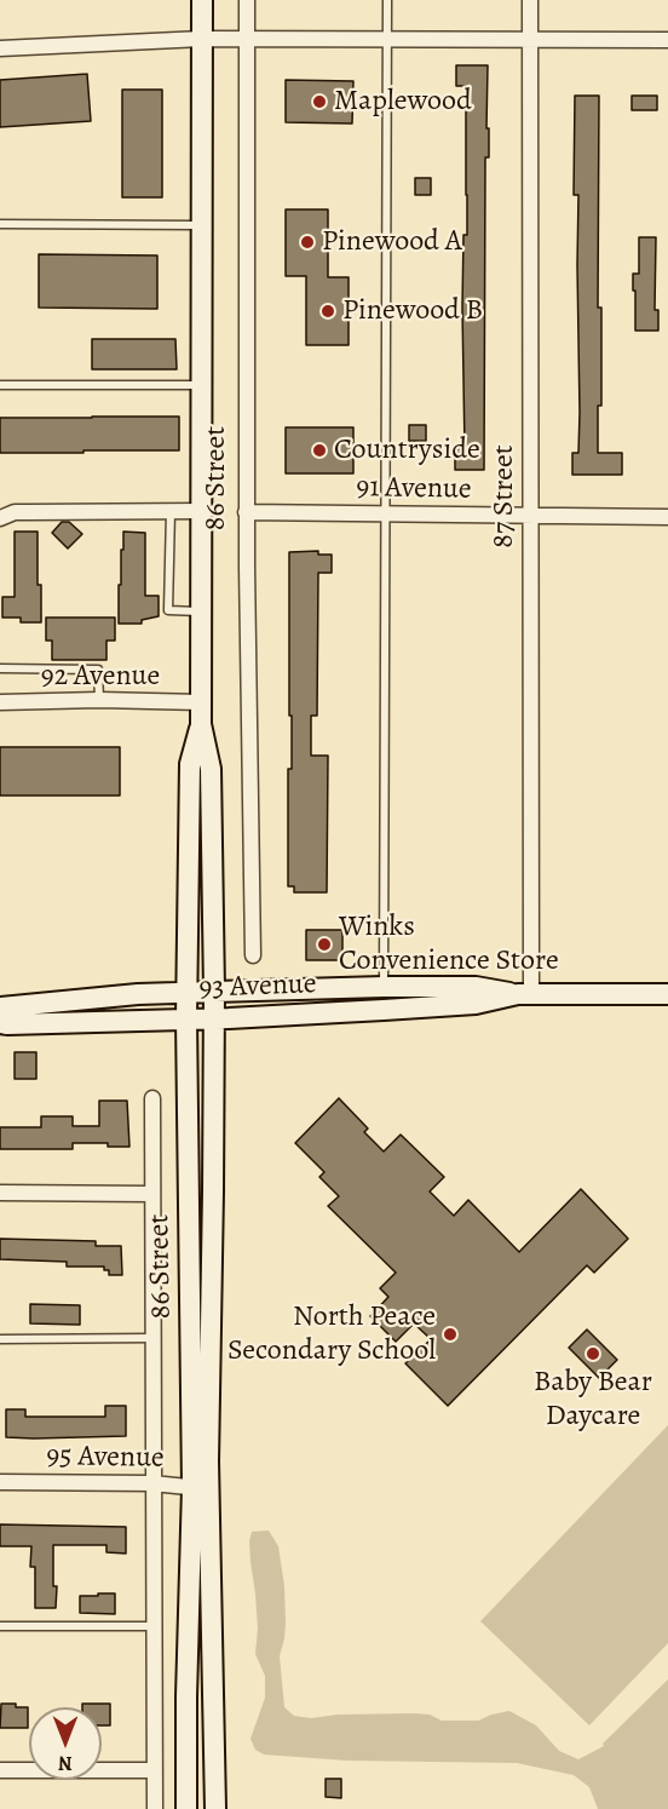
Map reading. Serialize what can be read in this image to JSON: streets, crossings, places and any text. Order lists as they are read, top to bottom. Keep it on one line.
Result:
{"streets":{"main road":["86 Street","93 Avenue"],"street":["91 Avenue","87 Street","92 Avenue","95 Avenue"]},"crossings":[["86 Street","91 Avenue"],["86 Street","92 Avenue"],["86 Street","93 Avenue"],["86 Street","95 Avenue"],["91 Avenue","87 Street"],["87 Street","93 Avenue"]],"places":["Maplewood","Pinewood A","Pinewood B","Countryside","Winks Convenience Store","North Peace Secondary School","Baby Bear Daycare"],"north":"bottom"}
